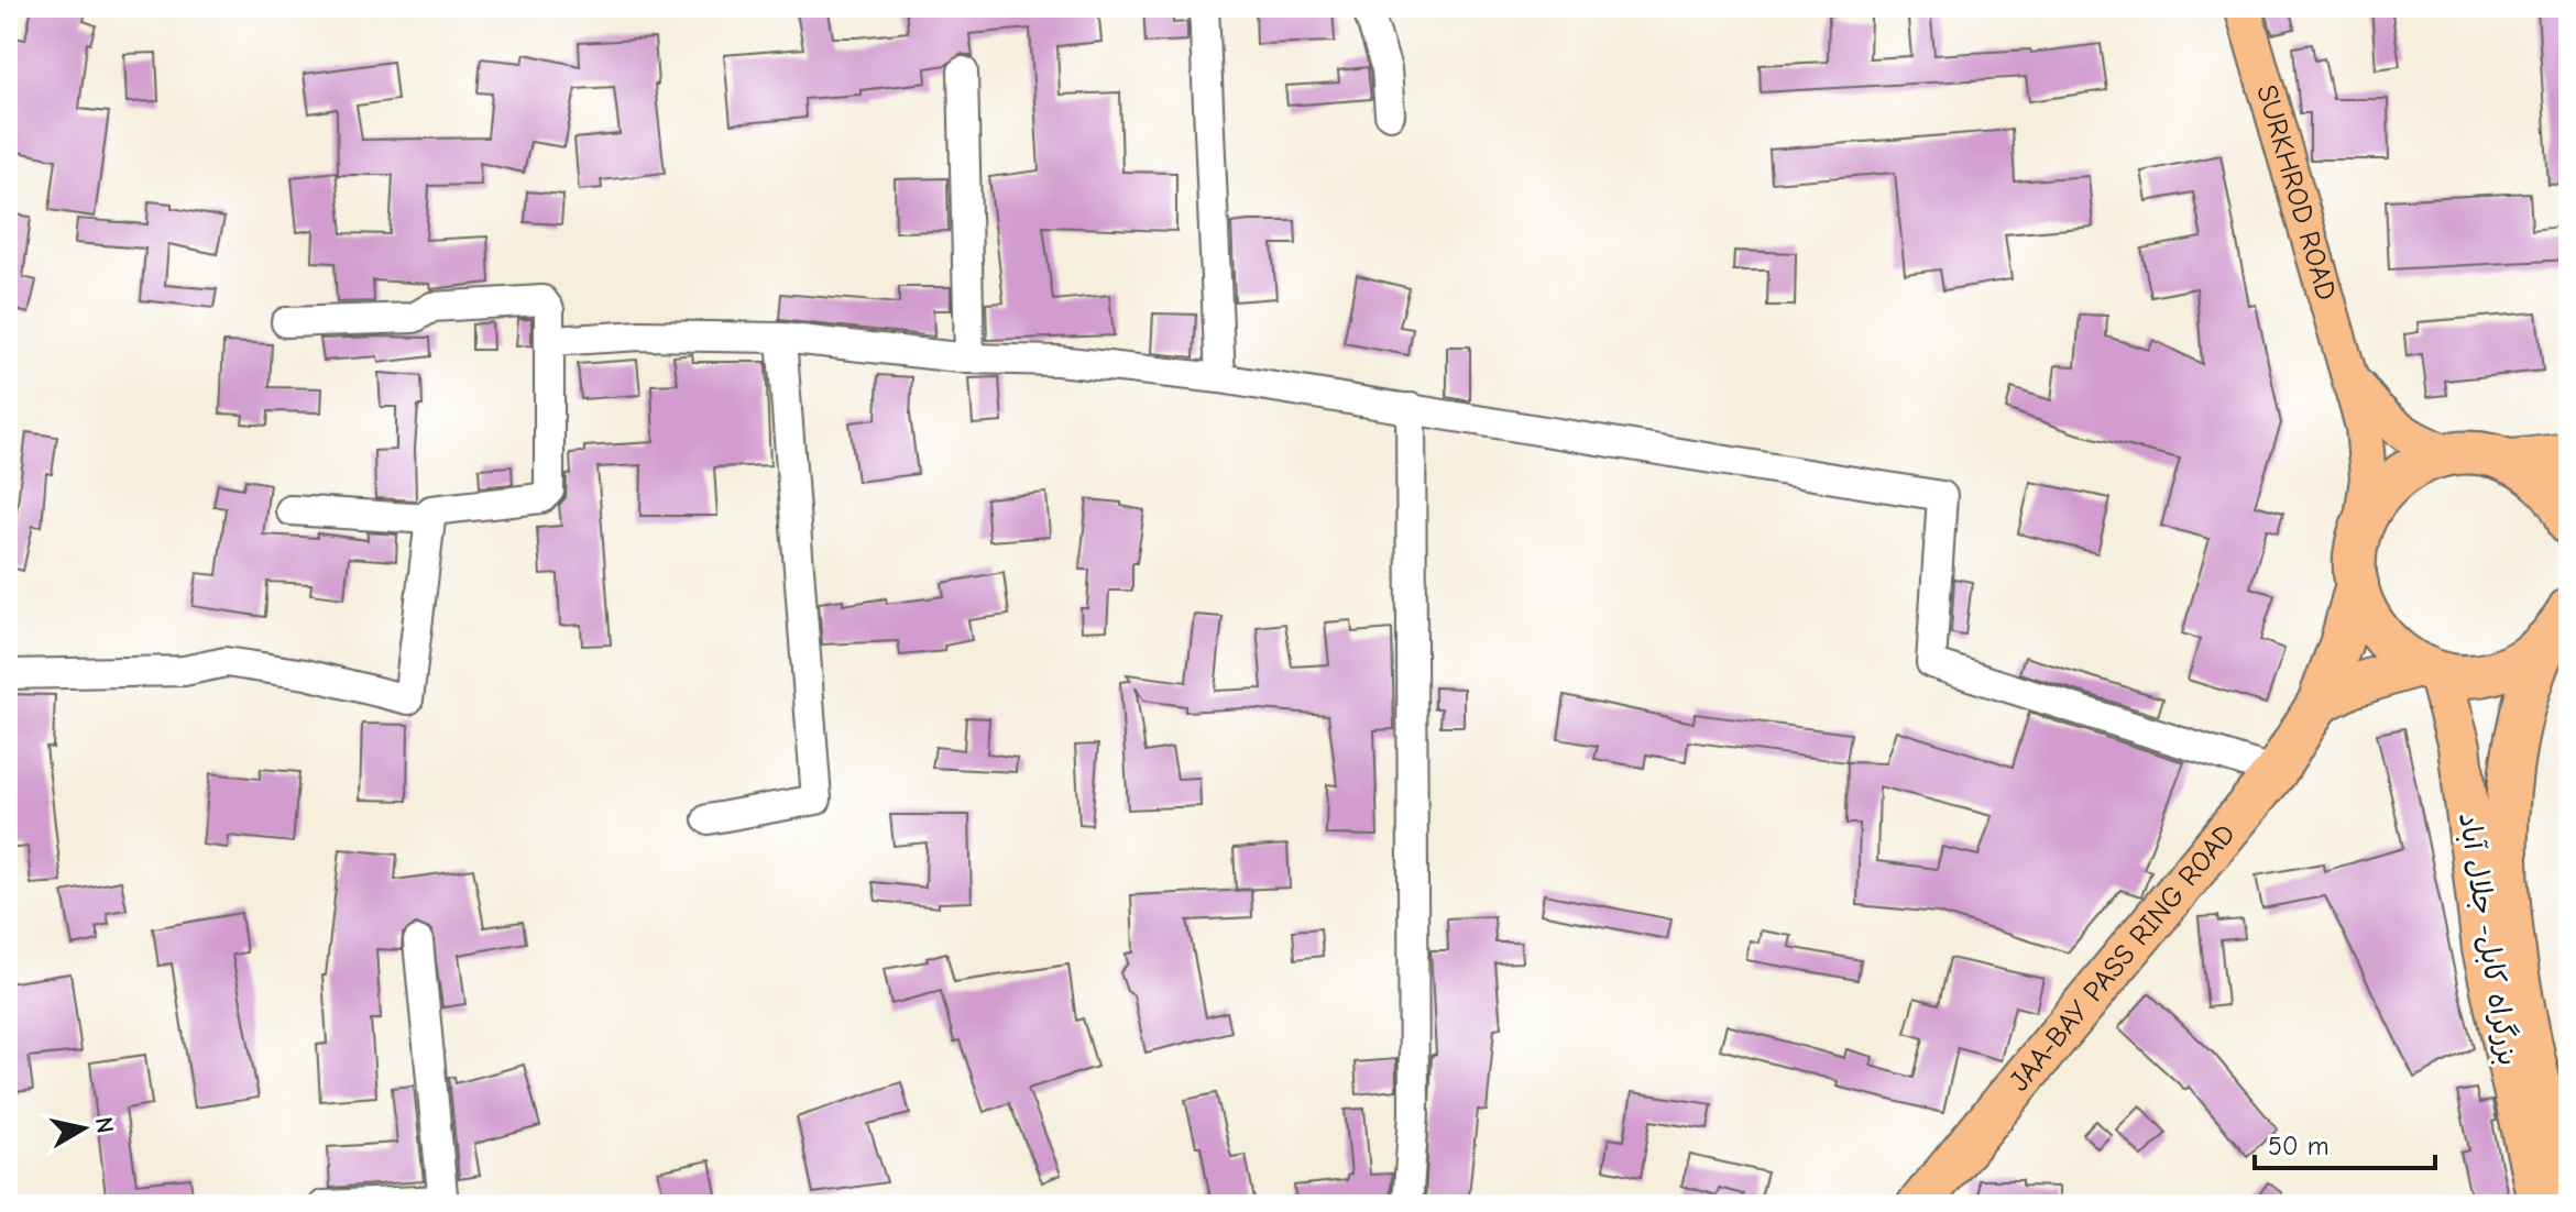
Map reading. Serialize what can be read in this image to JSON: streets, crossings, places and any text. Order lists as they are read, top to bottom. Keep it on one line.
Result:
{"streets":{"highway":["بزرگراه کابل- جلال آباد","JAA-BAY PASS RING ROAD"],"main road":["SURKHROD ROAD"]},"scale_bar":"50 m","north":"right"}
